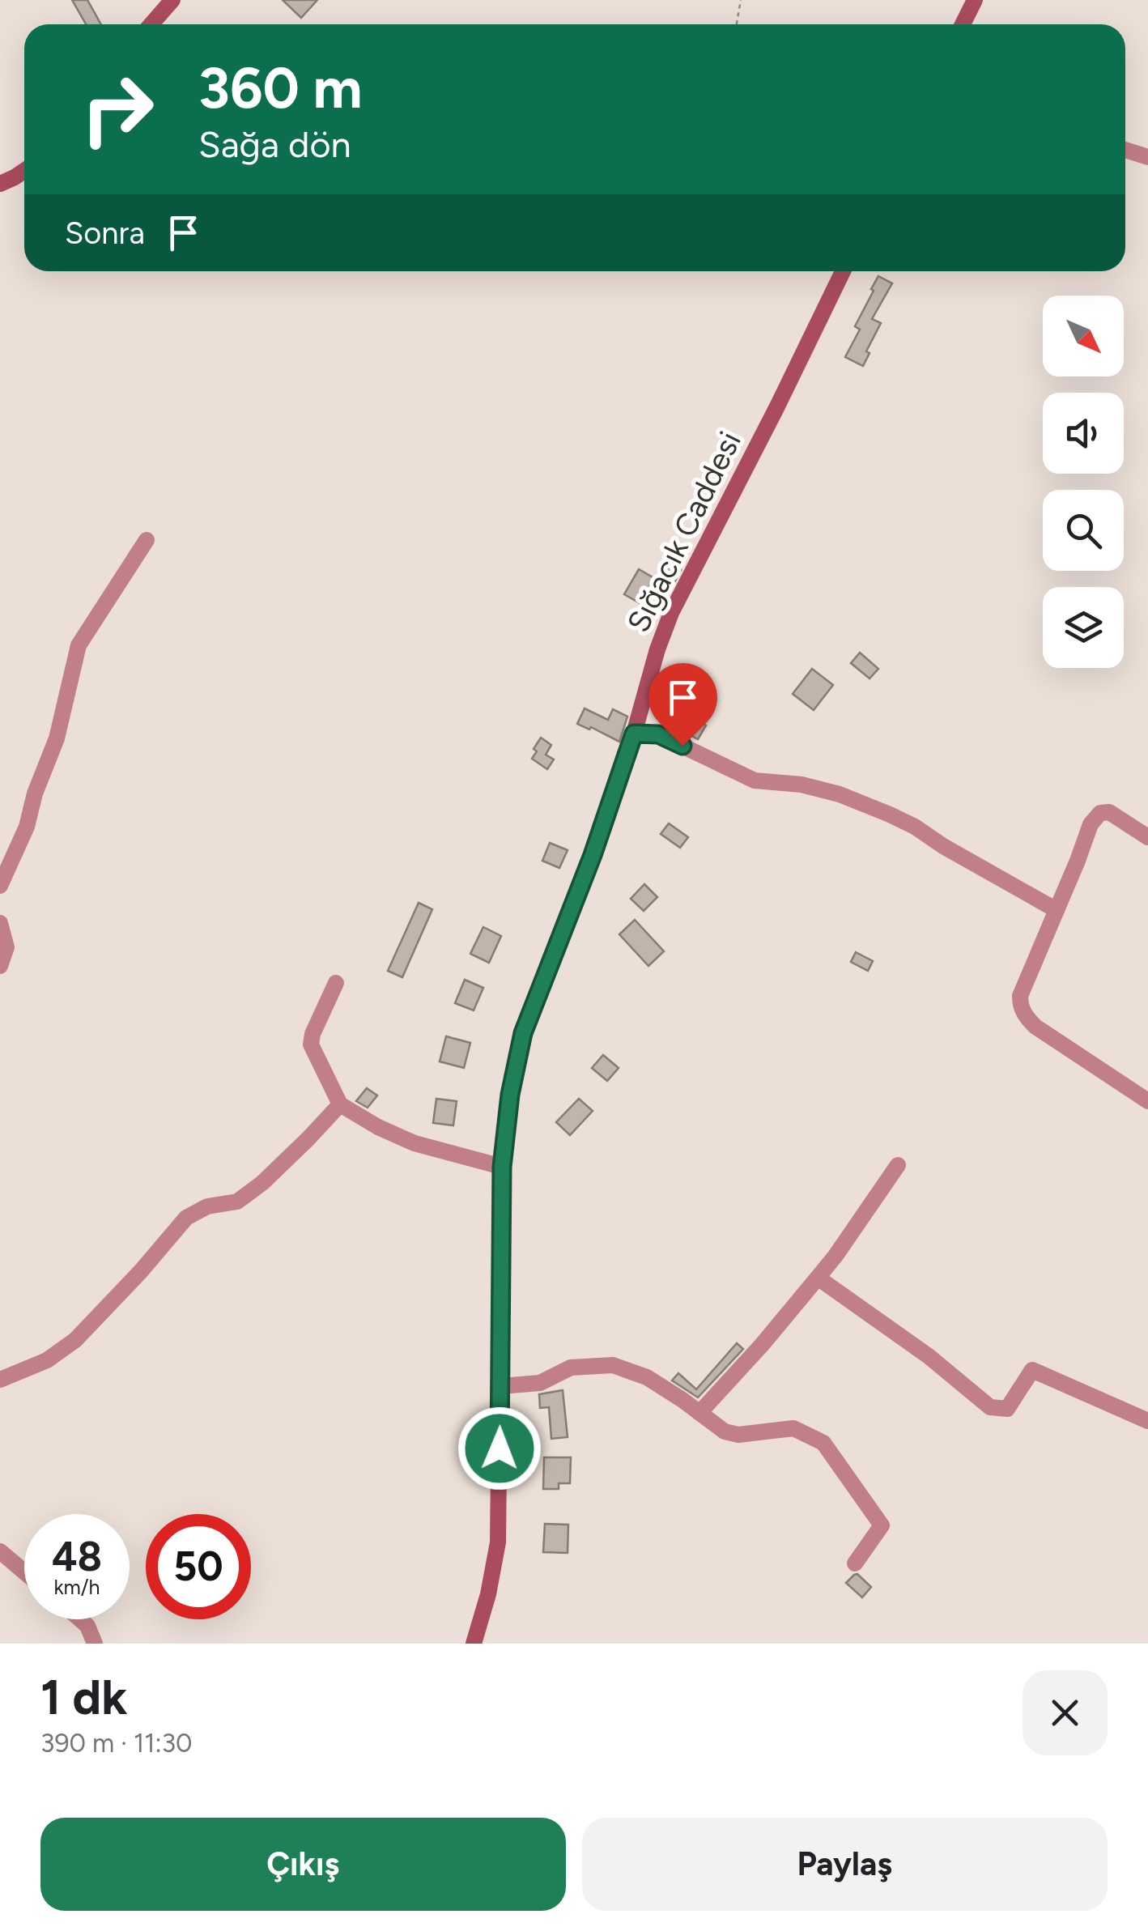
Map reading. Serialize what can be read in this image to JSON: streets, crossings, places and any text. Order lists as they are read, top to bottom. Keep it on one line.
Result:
{"streets":{"main road":["Sığacık Caddesi"]},"north":"bottom right","page":{"turn":["360 m","Sağa dön"],"then":"Sonra","speed":"48 km/h","limit":"50","heading":["1 dk","390 m · 11:30"],"buttons":["Çıkış","Paylaş"]}}
